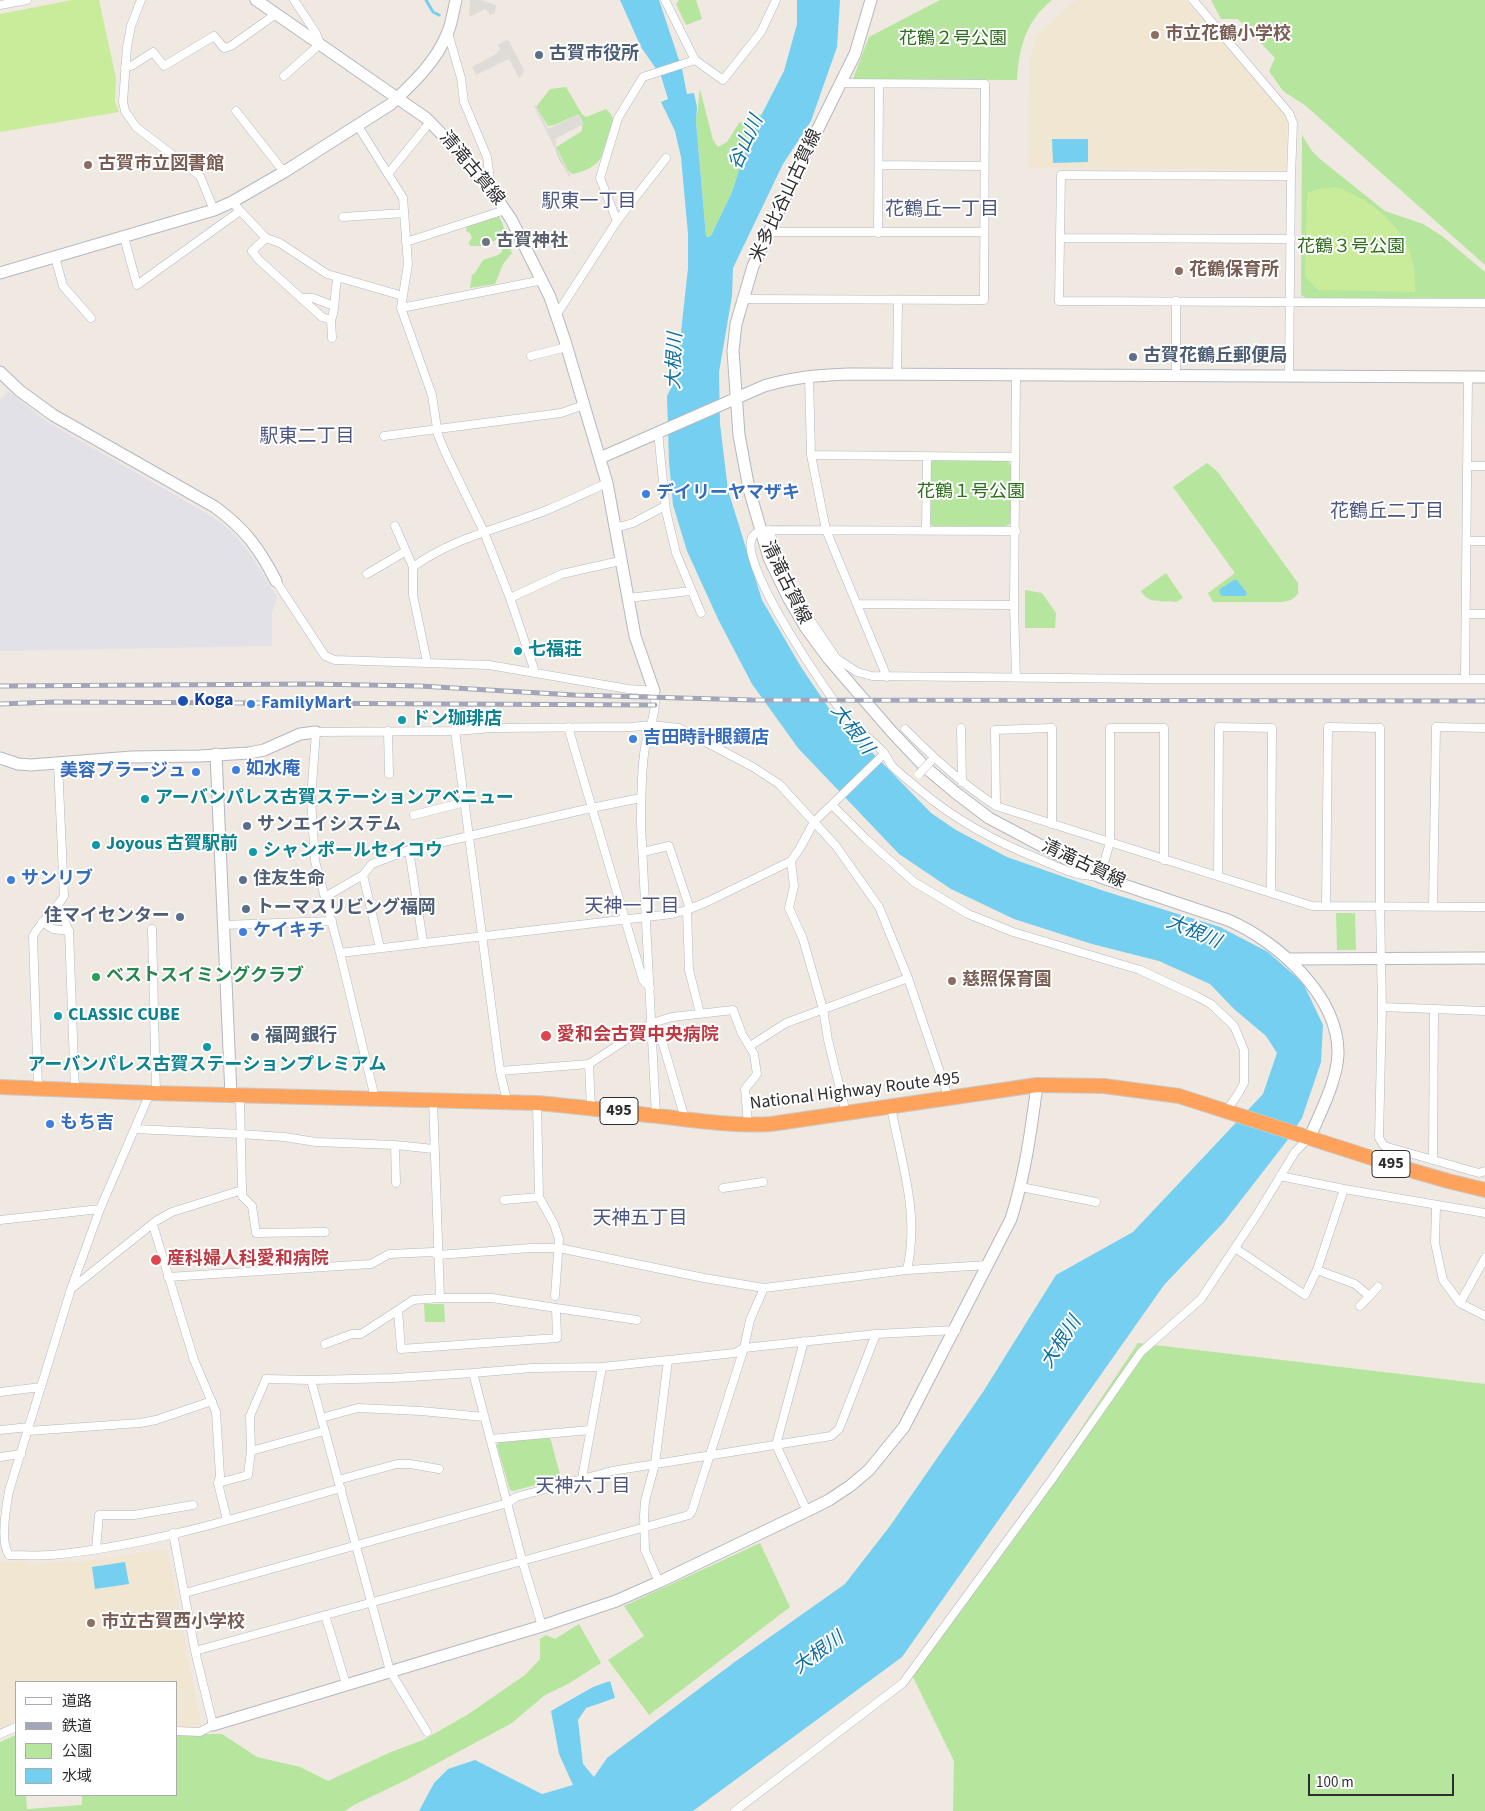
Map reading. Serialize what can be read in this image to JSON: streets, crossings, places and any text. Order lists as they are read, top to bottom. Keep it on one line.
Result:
{"streets":{"highway":["National Highway Route 495","495"],"street":["清滝古賀線","米多比谷山古賀線"]},"crossings":[["清滝古賀線","米多比谷山古賀線"],["清滝古賀線","495"],["National Highway Route 495","495"]],"districts":["駅東一丁目","花鶴丘一丁目","駅東二丁目","花鶴丘二丁目","天神一丁目","天神五丁目","天神六丁目"],"water":["谷山川","大根川"],"parks":["花鶴２号公園","花鶴３号公園","花鶴１号公園"],"places":["市立花鶴小学校","古賀市役所","古賀市立図書館","古賀神社","花鶴保育所","古賀花鶴丘郵便局","デイリーヤマザキ","七福荘","Koga","FamilyMart","ドン珈琲店","吉田時計眼鏡店","如水庵","美容プラージュ","アーバンパレス古賀ステーションアベニュー","サンエイシステム","Joyous 古賀駅前","シャンポールセイコウ","サンリブ","住友生命","トーマスリビング福岡","住マイセンター","ケイキチ","ベストスイミングクラブ","慈照保育園","CLASSIC CUBE","愛和会古賀中央病院","福岡銀行","アーバンパレス古賀ステーションプレミアム","もち吉","産科婦人科愛和病院","市立古賀西小学校"],"legend":["道路","鉄道","公園","水域"],"scale_bar":"100 m"}
